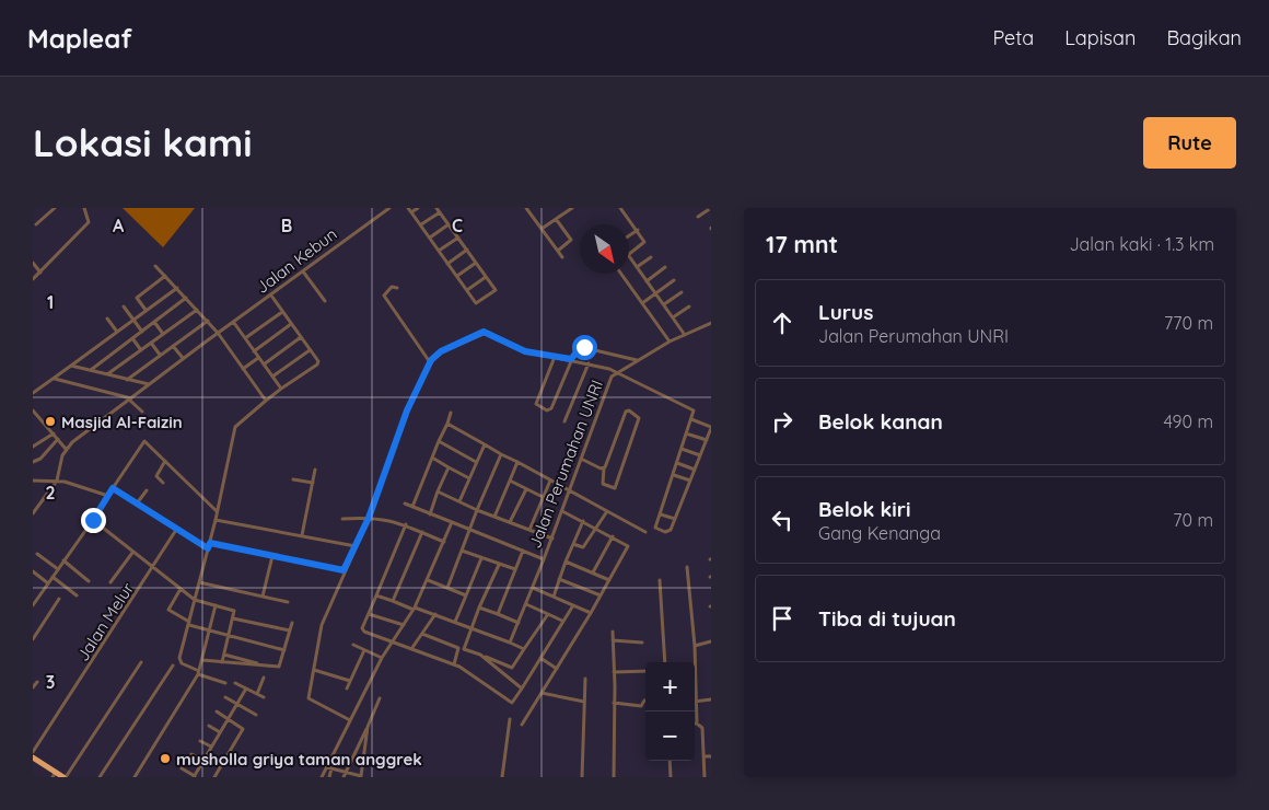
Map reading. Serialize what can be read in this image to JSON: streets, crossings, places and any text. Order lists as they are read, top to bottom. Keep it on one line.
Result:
{"streets":{"street":["Jalan Kebun","Jalan Perumahan UNRI","Jalan Melur"]},"places":["Masjid Al-Faizin","musholla griya taman anggrek"],"north":"bottom right","page":{"header":"Mapleaf","nav":["Peta","Lapisan","Bagikan"],"buttons":"Rute","title":"Lokasi kami","heading":["17 mnt","Jalan kaki · 1.3 km"],"list":[["Lurus","Jalan Perumahan UNRI","770 m"],["Belok kanan","490 m"],["Belok kiri","Gang Kenanga","70 m"],"Tiba di tujuan"],"map_buttons":["+","−"]},"grid":{"columns":["A","B","C"],"rows":["1","2","3"]}}
